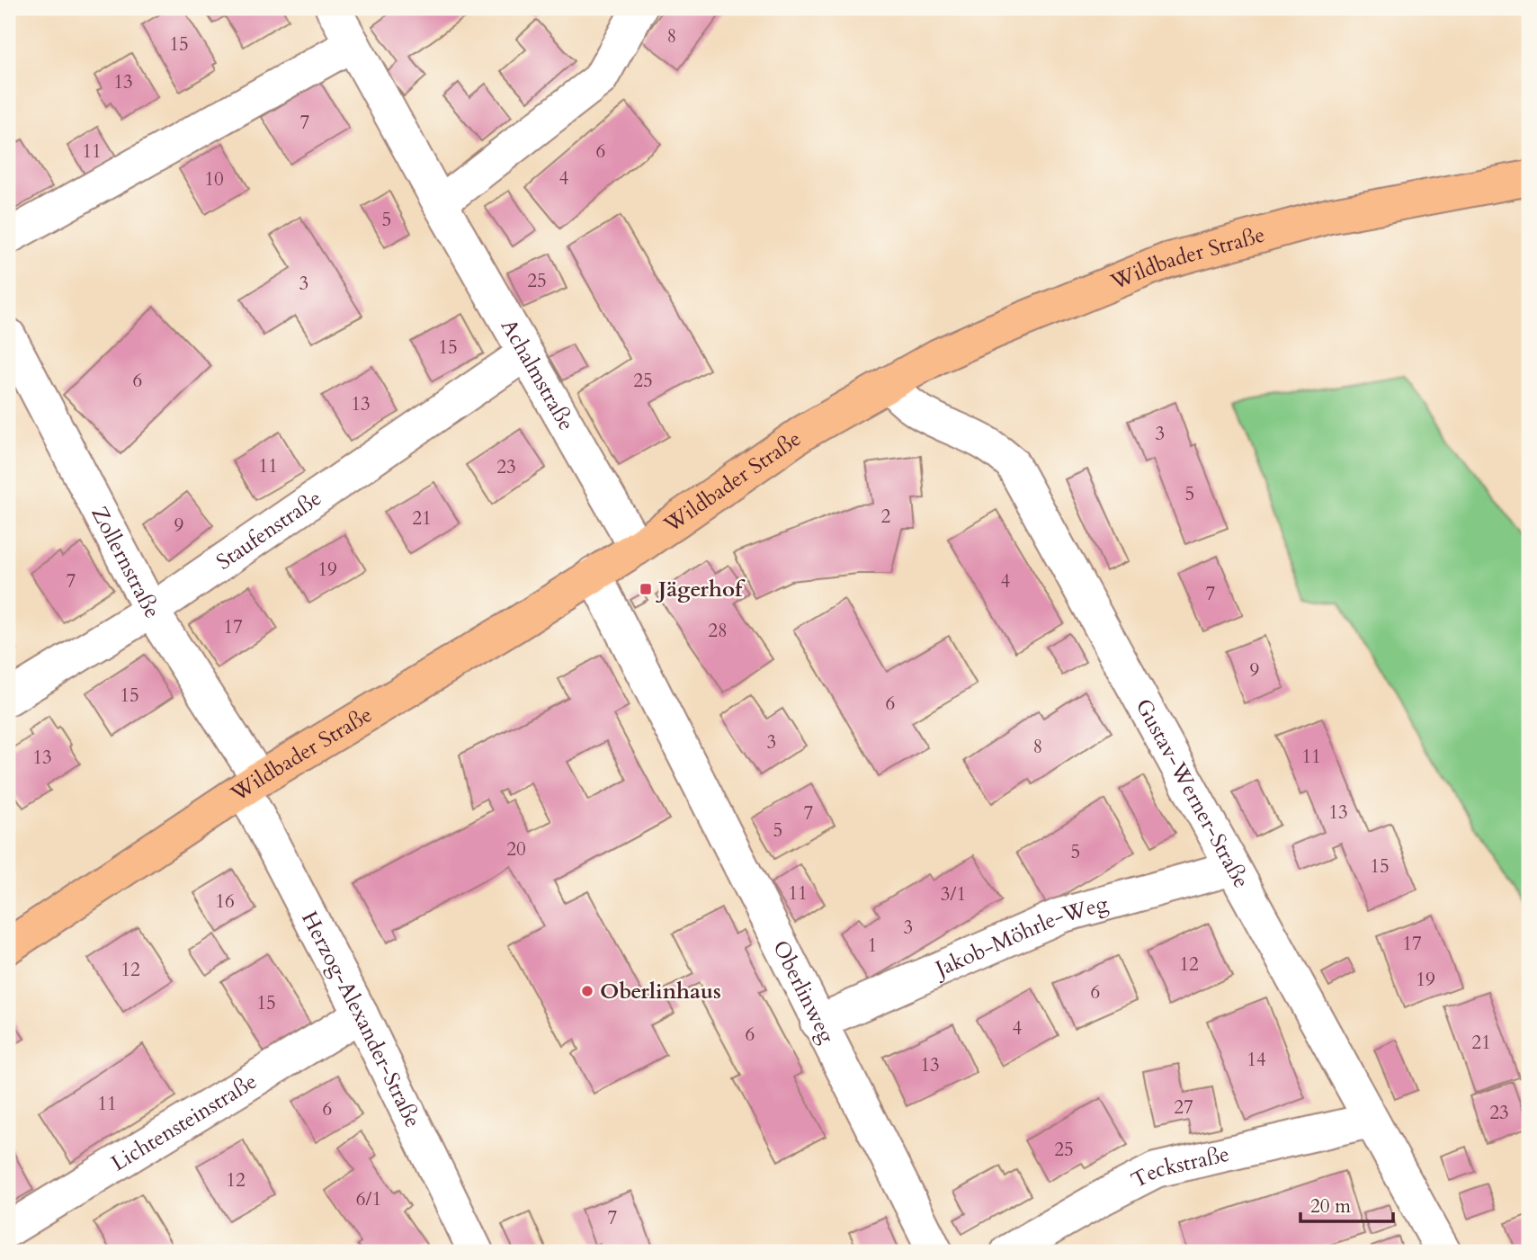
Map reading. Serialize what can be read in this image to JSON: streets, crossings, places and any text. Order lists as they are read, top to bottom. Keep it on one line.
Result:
{"streets":{"main road":["Wildbader Straße"],"street":["Achalmstraße","Staufenstraße","Zollernstraße","Gustav-Werner-Straße","Jakob-Möhrle-Weg","Oberlinweg","Herzog-Alexander-Straße","Lichtensteinstraße","Teckstraße"]},"crossings":[["Wildbader Straße","Achalmstraße"],["Wildbader Straße","Zollernstraße"],["Wildbader Straße","Gustav-Werner-Straße"],["Wildbader Straße","Oberlinweg"],["Wildbader Straße","Herzog-Alexander-Straße"],["Achalmstraße","Staufenstraße"],["Staufenstraße","Zollernstraße"],["Zollernstraße","Herzog-Alexander-Straße"],["Gustav-Werner-Straße","Jakob-Möhrle-Weg"],["Gustav-Werner-Straße","Teckstraße"],["Jakob-Möhrle-Weg","Oberlinweg"],["Herzog-Alexander-Straße","Lichtensteinstraße"]],"places":{"transit":["Jägerhof"],"other":["Oberlinhaus"]},"house_numbers":["8","15","13","7","11","6","4","10","5","25","3","15","6","25","13","3","11","23","5","2","21","9","19","7","4","7","17","28","9","15","6","3","8","11","13","13","7","5","20","5","15","11","3/1","16","3","17","1","12","12","19","6","15","4","6","21","14","13","11","27","6","23","25","12","6/1","7"],"scale_bar":"20 m"}
